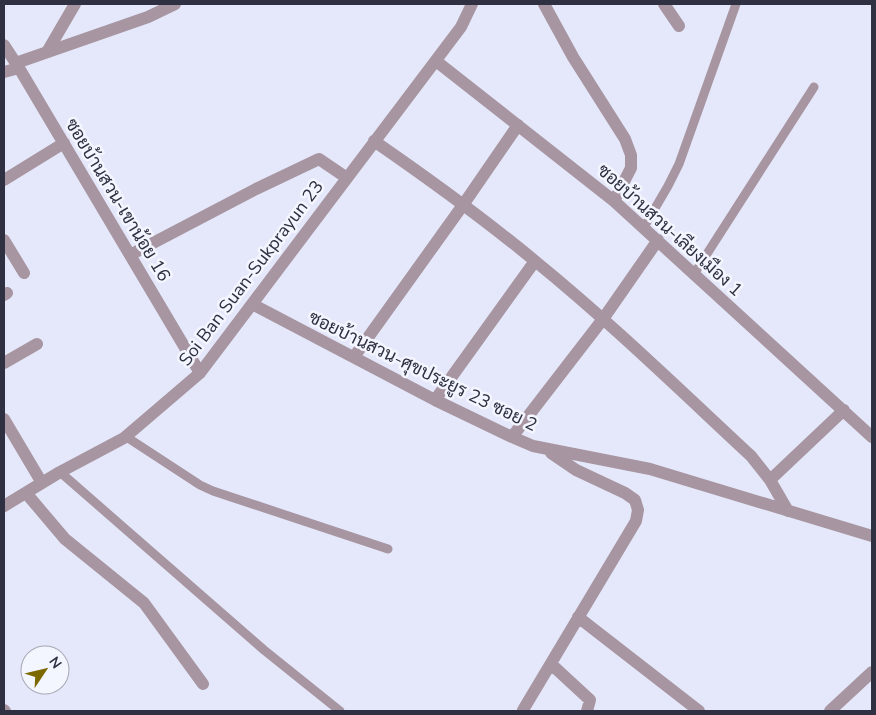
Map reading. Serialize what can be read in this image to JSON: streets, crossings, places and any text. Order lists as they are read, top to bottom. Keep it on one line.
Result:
{"streets":{"street":["ซอยบ้านสวน-เขาน้อย 16","ซอยบ้านสวน-เลียงเมือง 1","Soi Ban Suan-Sukprayun 23","ซอยบ้านสวน-ศุขประยูร 23 ซอย 2"]},"crossings":[["ซอยบ้านสวน-เขาน้อย 16","Soi Ban Suan-Sukprayun 23"],["ซอยบ้านสวน-เลียงเมือง 1","Soi Ban Suan-Sukprayun 23"],["Soi Ban Suan-Sukprayun 23","ซอยบ้านสวน-ศุขประยูร 23 ซอย 2"]],"north":"top right"}
